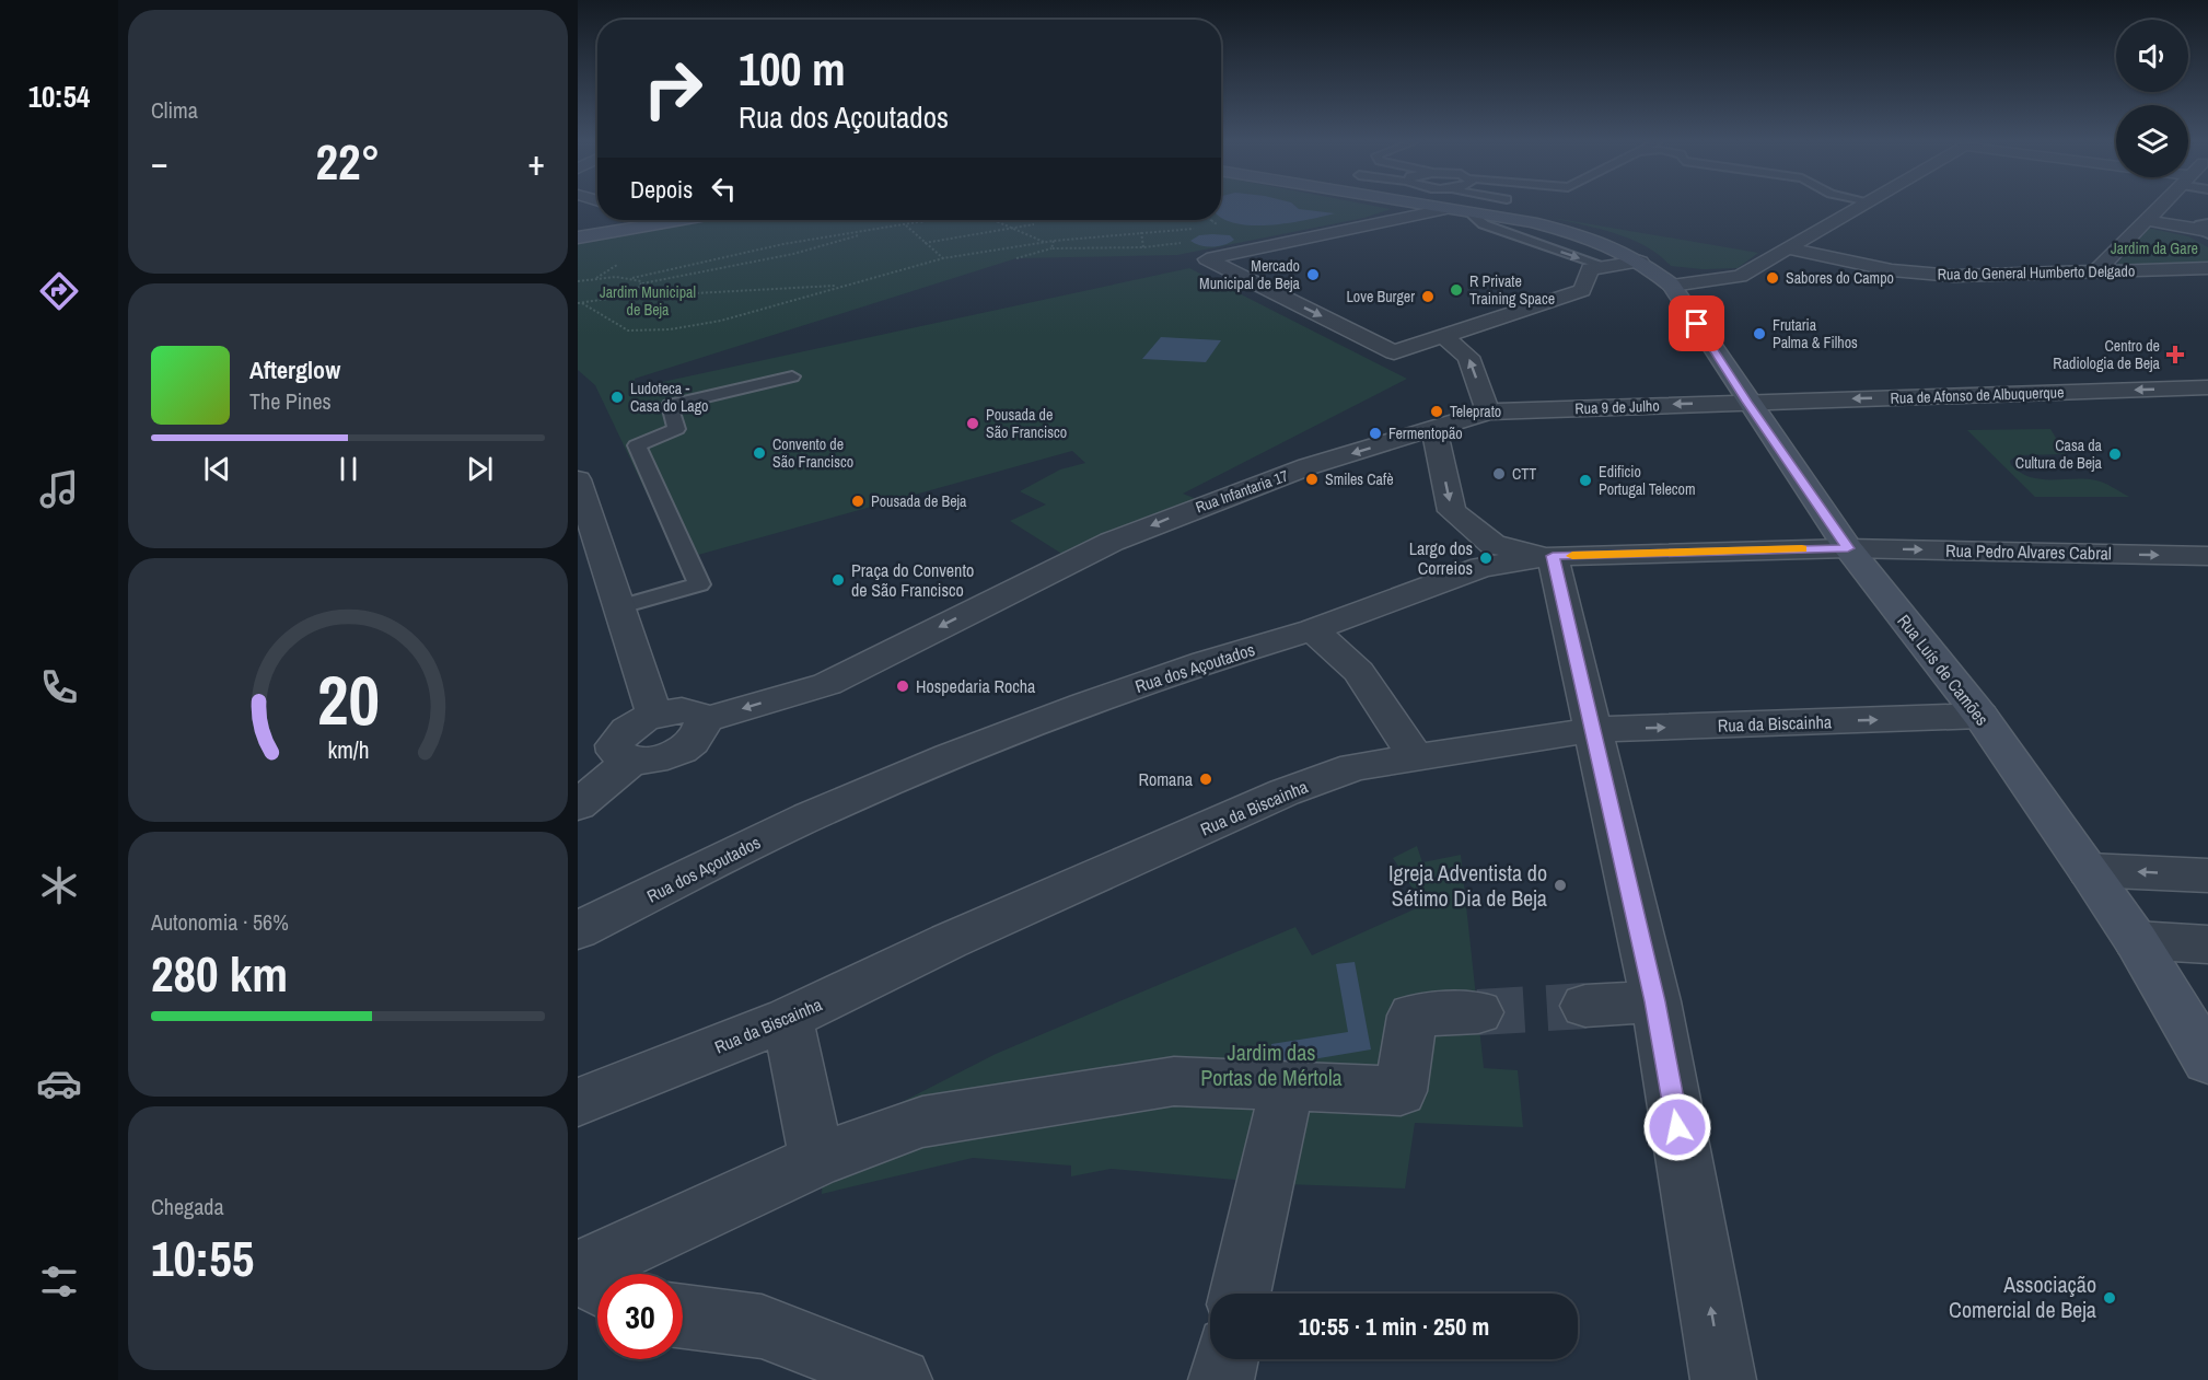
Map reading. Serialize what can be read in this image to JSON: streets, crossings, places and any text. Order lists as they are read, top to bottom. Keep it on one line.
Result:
{"streets":{"main road":["Rua Luís de Camões"],"street":["Rua do General Humberto Delgado","Rua de Afonso de Albuquerque","Rua 9 de Julho","Rua Infantaria 17","Rua Pedro Alvares Cabral","Rua dos Açoutados","Rua da Biscainha"]},"crossings":[["Rua de Afonso de Albuquerque","Rua 9 de Julho"],["Rua de Afonso de Albuquerque","Rua Luís de Camões"],["Rua 9 de Julho","Rua Infantaria 17"],["Rua 9 de Julho","Rua Luís de Camões"],["Rua Pedro Alvares Cabral","Rua dos Açoutados"],["Rua Pedro Alvares Cabral","Rua Luís de Camões"],["Rua dos Açoutados","Rua Luís de Camões"],["Rua Luís de Camões","Rua da Biscainha"]],"one_way":["Rua de Afonso de Albuquerque","Rua Infantaria 17"],"parks":["Jardim da Gare","Jardim Municipal de Beja","Jardim das Portas de Mértola"],"places":{"other":["Mercado Municipal de Beja","Sabores do Campo","R Private Training Space","Love Burger","Frutaria Palma & Filhos","Ludoteca - Casa do Lago","Teleprato","Pousada de São Francisco","Fermentopão","Convento de São Francisco","Casa da Cultura de Beja","CTT","Smiles Cafè","Edificio Portugal Telecom","Pousada de Beja","Largo dos Correios","Praça do Convento de São Francisco","Hospedaria Rocha","Romana","Igreja Adventista do Sétimo Dia de Beja","Associação Comercial de Beja"],"health":["Centro de Radiologia de Beja"]},"page":{"tabs":"10:54","tile":["Clima",["Autonomia · 56%","280 km"],["Chegada","10:55"]],"turn":["100 m","Rua dos Açoutados"],"heat":["−","22°","+"],"then":"Depois","song":["Afterglow","The Pines"],"limit":"30","trip":"10:55 · 1 min · 250 m","gauge":["20","km/h"]}}
